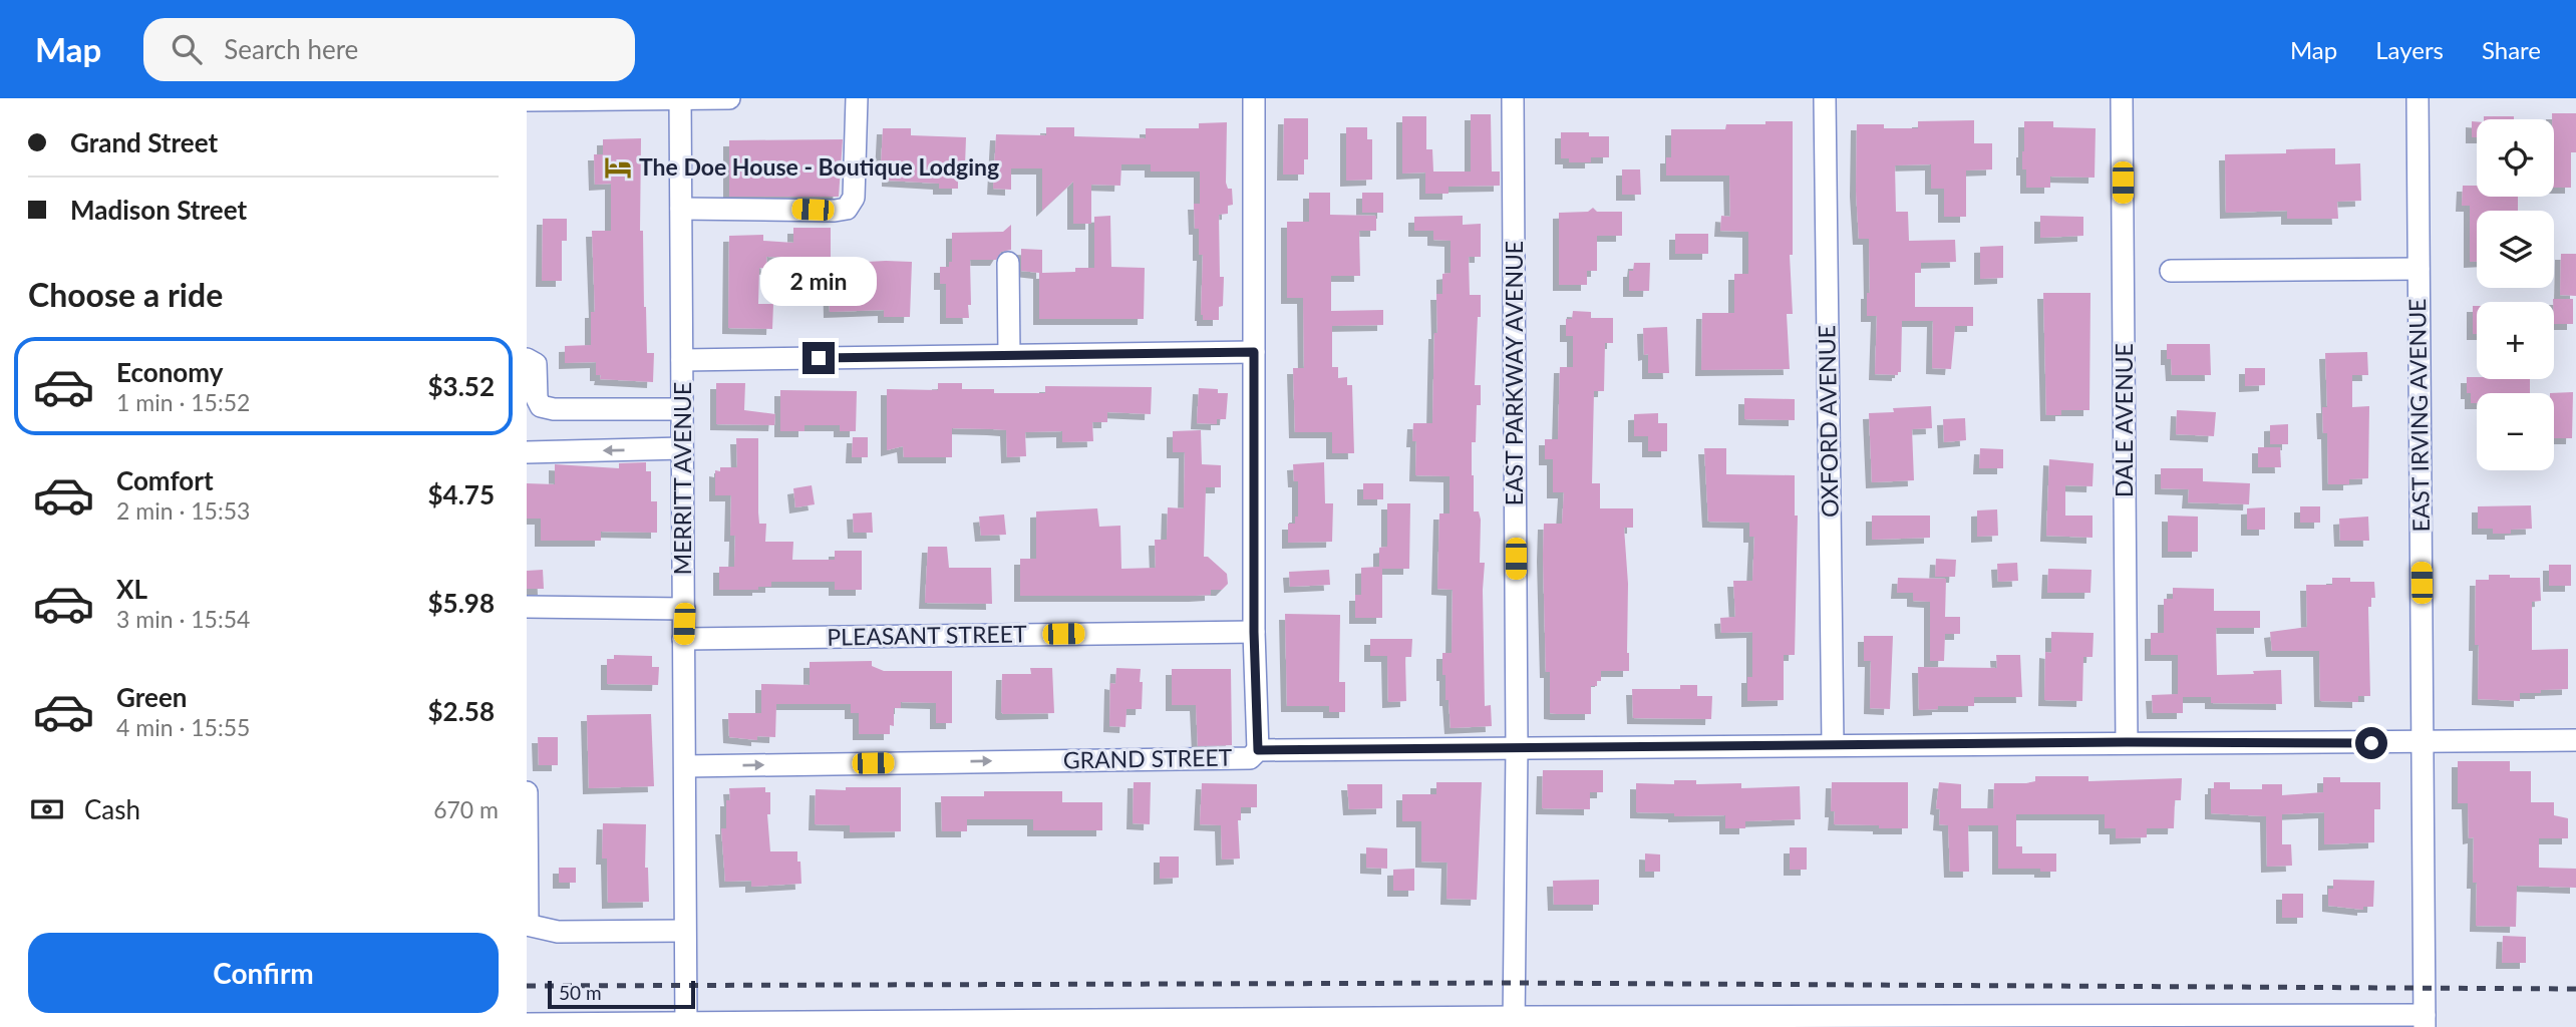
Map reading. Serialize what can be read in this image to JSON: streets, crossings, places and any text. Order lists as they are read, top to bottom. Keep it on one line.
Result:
{"streets":{"street":["EAST PARKWAY AVENUE","EAST IRVING AVENUE","DALE AVENUE","OXFORD AVENUE","MERRITT AVENUE","PLEASANT STREET","GRAND STREET"]},"crossings":[["EAST PARKWAY AVENUE","GRAND STREET"],["EAST IRVING AVENUE","GRAND STREET"],["DALE AVENUE","GRAND STREET"],["OXFORD AVENUE","GRAND STREET"],["MERRITT AVENUE","PLEASANT STREET"],["MERRITT AVENUE","GRAND STREET"]],"places":{"hotel":["The Doe House - Boutique Lodging"]},"scale_bar":"50 m","page":{"header":"Map","search":"Search here","nav":["Map","Layers","Share"],"banner":["Grand Street","Madison Street"],"map_buttons":["+","−"],"heading":"Choose a ride","bubble":"2 min","list":[{"name":"Economy","note":"1 min · 15:52","value":"$3.52"},{"name":"Comfort","note":"2 min · 15:53","value":"$4.75"},{"name":"XL","note":"3 min · 15:54","value":"$5.98"},{"name":"Green","note":"4 min · 15:55","value":"$2.58"}],"pay":["Cash","670 m"],"buttons":"Confirm","scale":"50 m"}}
